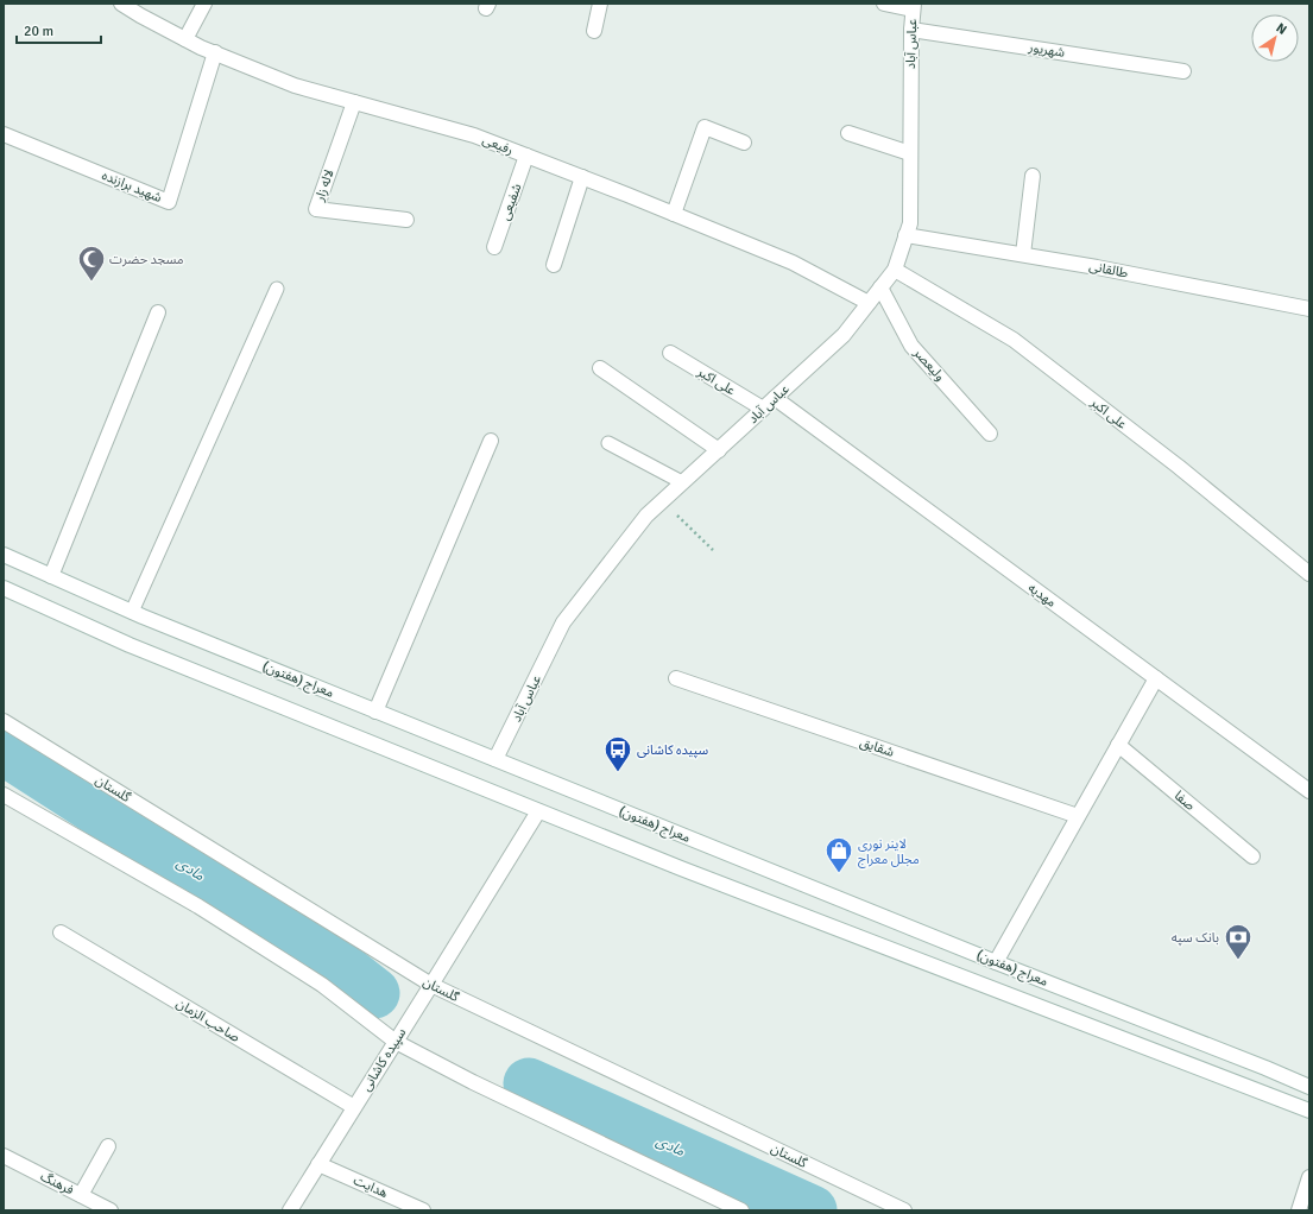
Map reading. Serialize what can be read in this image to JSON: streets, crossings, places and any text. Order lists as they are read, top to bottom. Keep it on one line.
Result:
{"streets":{"street":["عباس آباد","شهریور","رفیعی","لاله زار","شهید برازنده","شفیعی","طالقانی","ولیعصر","علی اکبر","مهدیه","معراج (هفتون)","شقایق","گلستان","صفا","صاحب الزمان","سپیده کاشانی","فرهنگ","هدایت"]},"crossings":[["عباس آباد","شهریور"],["عباس آباد","رفیعی"],["عباس آباد","طالقانی"],["عباس آباد","ولیعصر"],["عباس آباد","علی اکبر"],["عباس آباد","مهدیه"],["عباس آباد","معراج (هفتون)"],["رفیعی","لاله زار"],["رفیعی","شهید برازنده"],["رفیعی","شفیعی"],["معراج (هفتون)","سپیده کاشانی"],["گلستان","سپیده کاشانی"],["صاحب الزمان","سپیده کاشانی"],["سپیده کاشانی","هدایت"]],"water":["مادی"],"places":{"mosque":["مسجد حضرت"],"bus stop":["سپیده کاشانی"],"shop":["لاینر نوری مجلل معراج"],"bank":["بانک سپه"]},"scale_bar":"20 m","north":"top right"}
